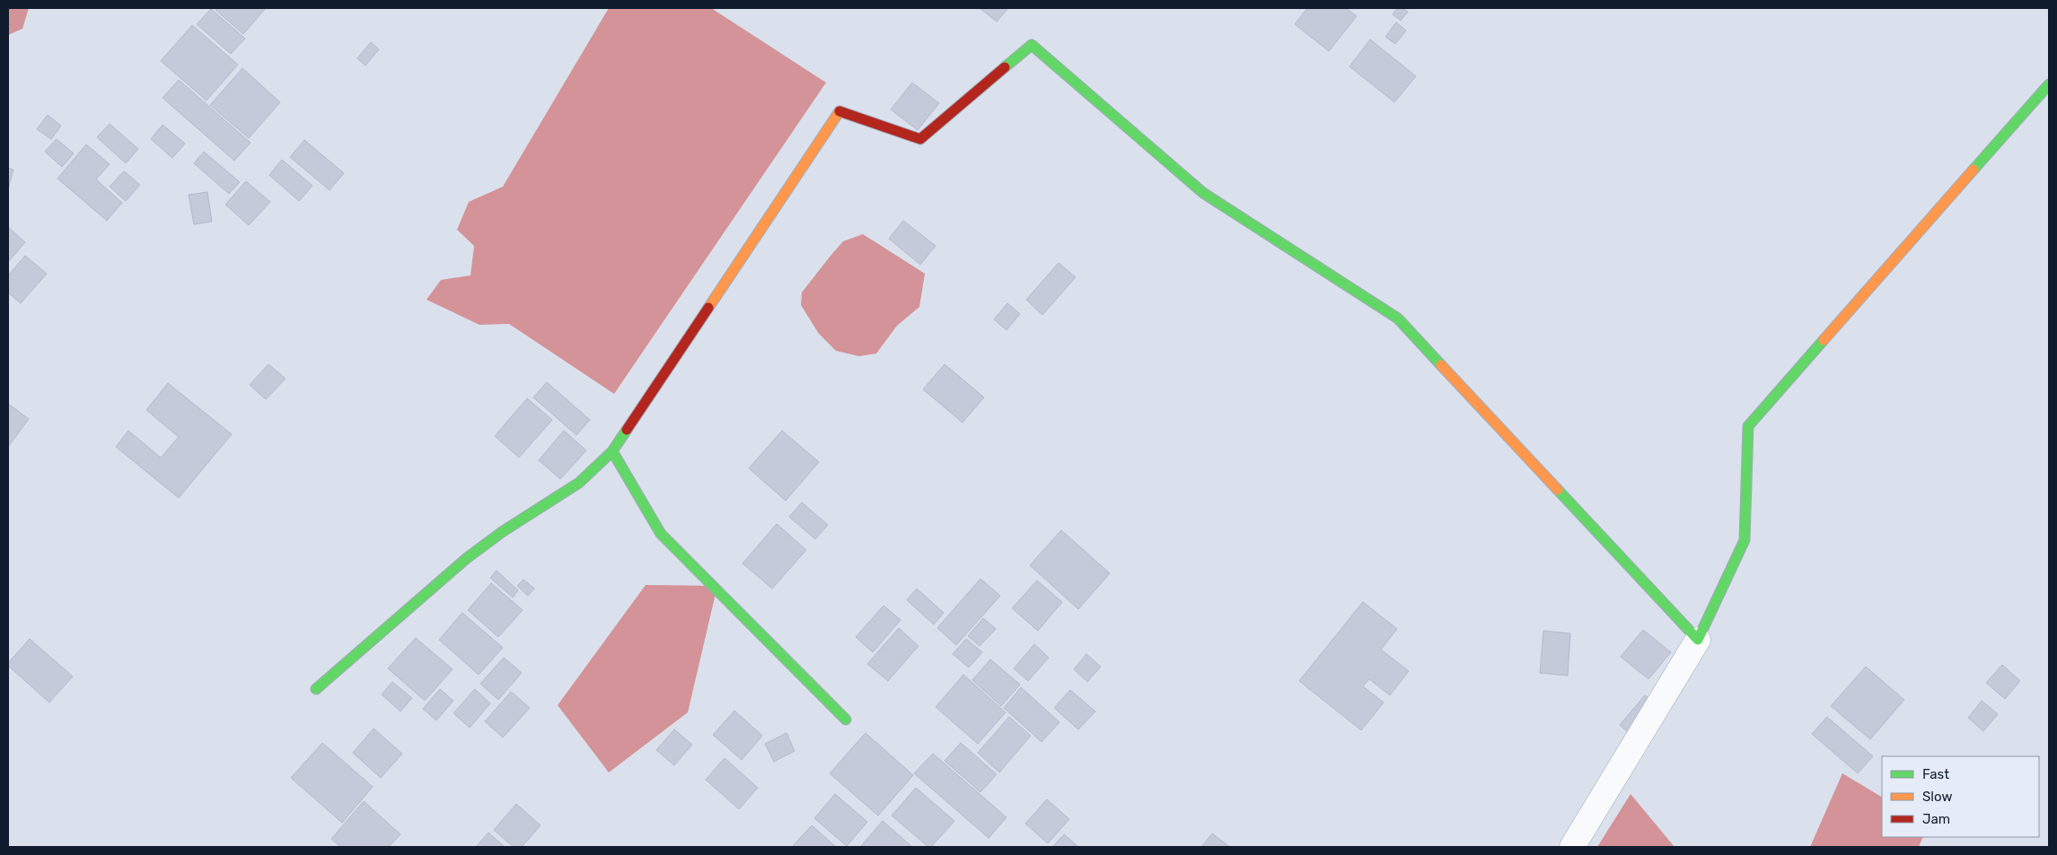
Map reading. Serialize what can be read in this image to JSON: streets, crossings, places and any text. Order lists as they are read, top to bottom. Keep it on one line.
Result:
{"legend":["Fast","Slow","Jam"]}
